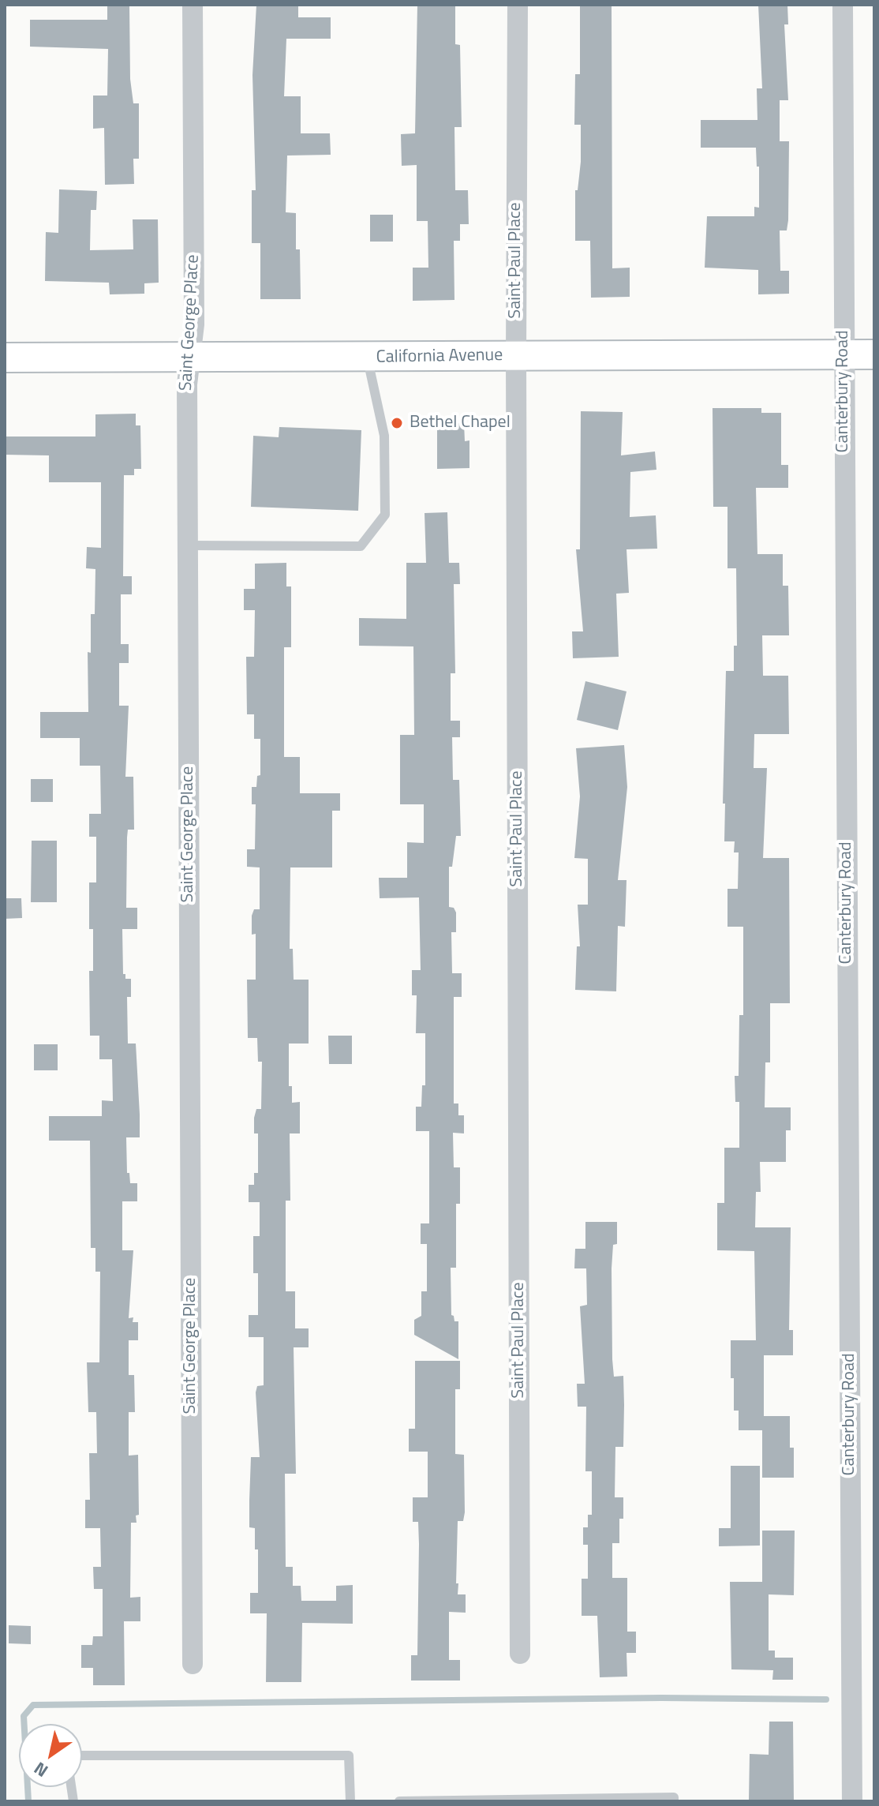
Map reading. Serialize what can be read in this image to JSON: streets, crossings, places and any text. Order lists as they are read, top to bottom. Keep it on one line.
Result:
{"streets":{"main road":["California Avenue"],"street":["Saint Paul Place","Saint George Place","Canterbury Road"]},"crossings":[["Saint Paul Place","California Avenue"],["Saint George Place","California Avenue"],["California Avenue","Canterbury Road"]],"places":["Bethel Chapel"],"north":"bottom left"}
